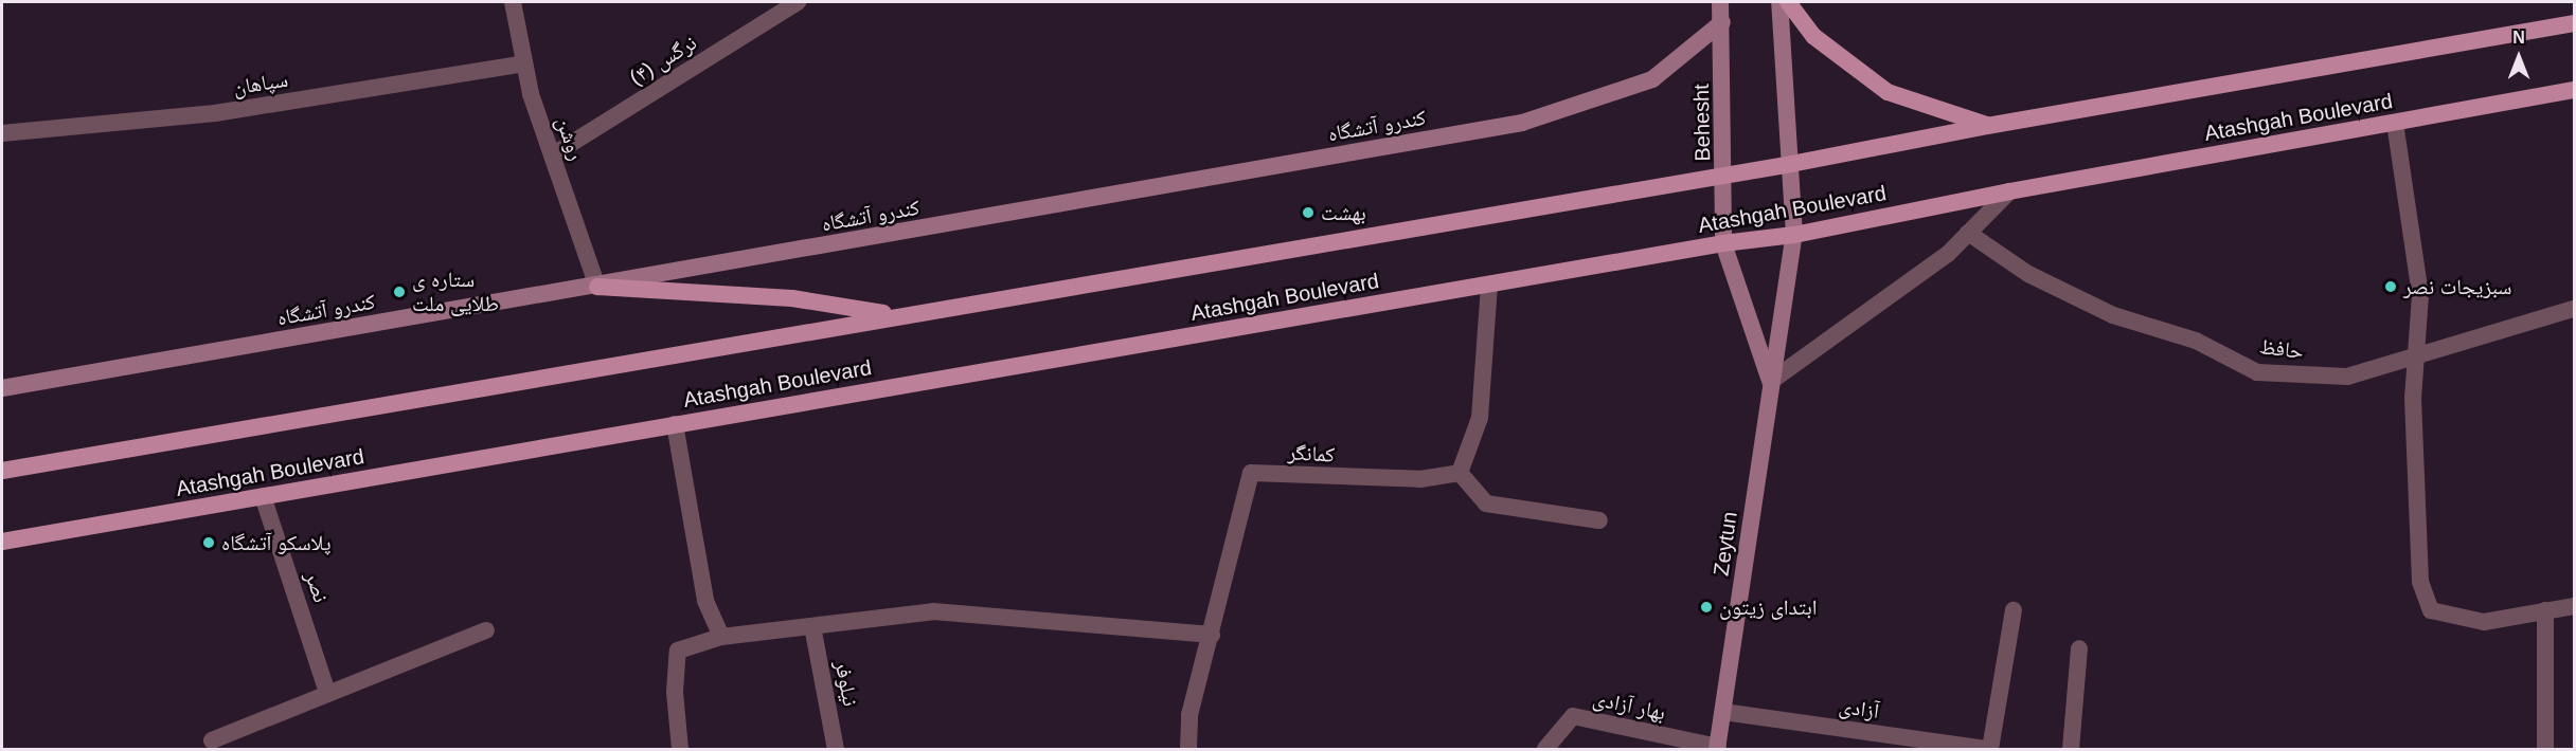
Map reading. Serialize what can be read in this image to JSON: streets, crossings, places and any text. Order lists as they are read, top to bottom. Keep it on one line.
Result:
{"streets":{"main road":["Atashgah Boulevard","Behesht","کندرو آتشگاه","Zeytun"],"street":["نرگس (۴)","سپاهان","روشن","حافظ","کمانگر","نصر","نیلوفر","بهار آزادی","آزادی"]},"crossings":[["نرگس (۴)","روشن"],["سپاهان","روشن"],["Atashgah Boulevard","Behesht"],["Atashgah Boulevard","Zeytun"],["Atashgah Boulevard","نصر"],["Behesht","کندرو آتشگاه"],["Behesht","Zeytun"],["کندرو آتشگاه","روشن"],["Zeytun","بهار آزادی"],["Zeytun","آزادی"]],"places":["بهشت","سبزیجات نصر","ستاره ی طلایی ملت","پلاسکو آتشگاه","ابتدای زیتون"],"north":"top"}
